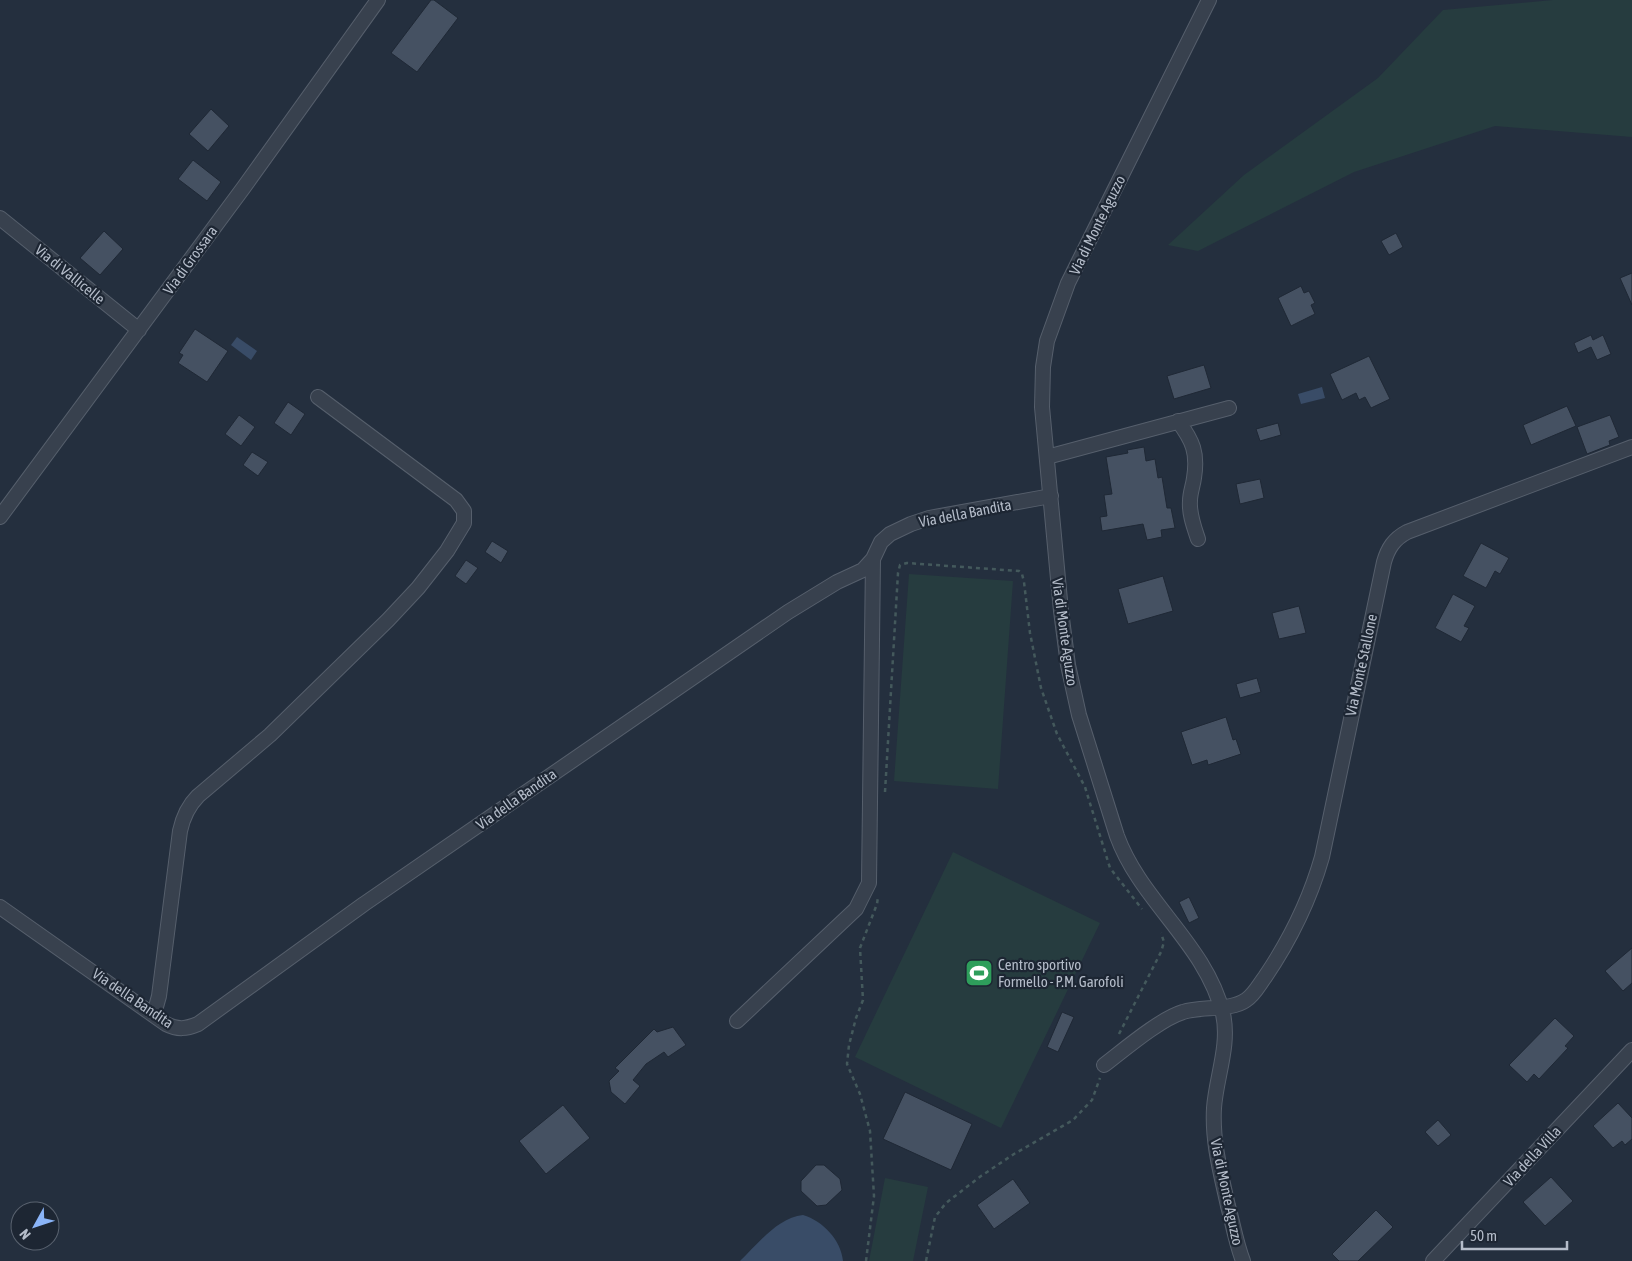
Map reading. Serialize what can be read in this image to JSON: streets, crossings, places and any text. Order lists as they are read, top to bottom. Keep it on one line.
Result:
{"streets":{"street":["Via di Monte Aguzzo","Via di Grossara","Via di Vallicelle","Via della Bandita","Via Monte Stallone","Via della Villa"]},"crossings":[["Via di Monte Aguzzo","Via della Bandita"],["Via di Monte Aguzzo","Via Monte Stallone"],["Via di Grossara","Via di Vallicelle"]],"places":{"sports":["Centro sportivo Formello - P.M. Garofoli"]},"scale_bar":"50 m","north":"bottom left"}
